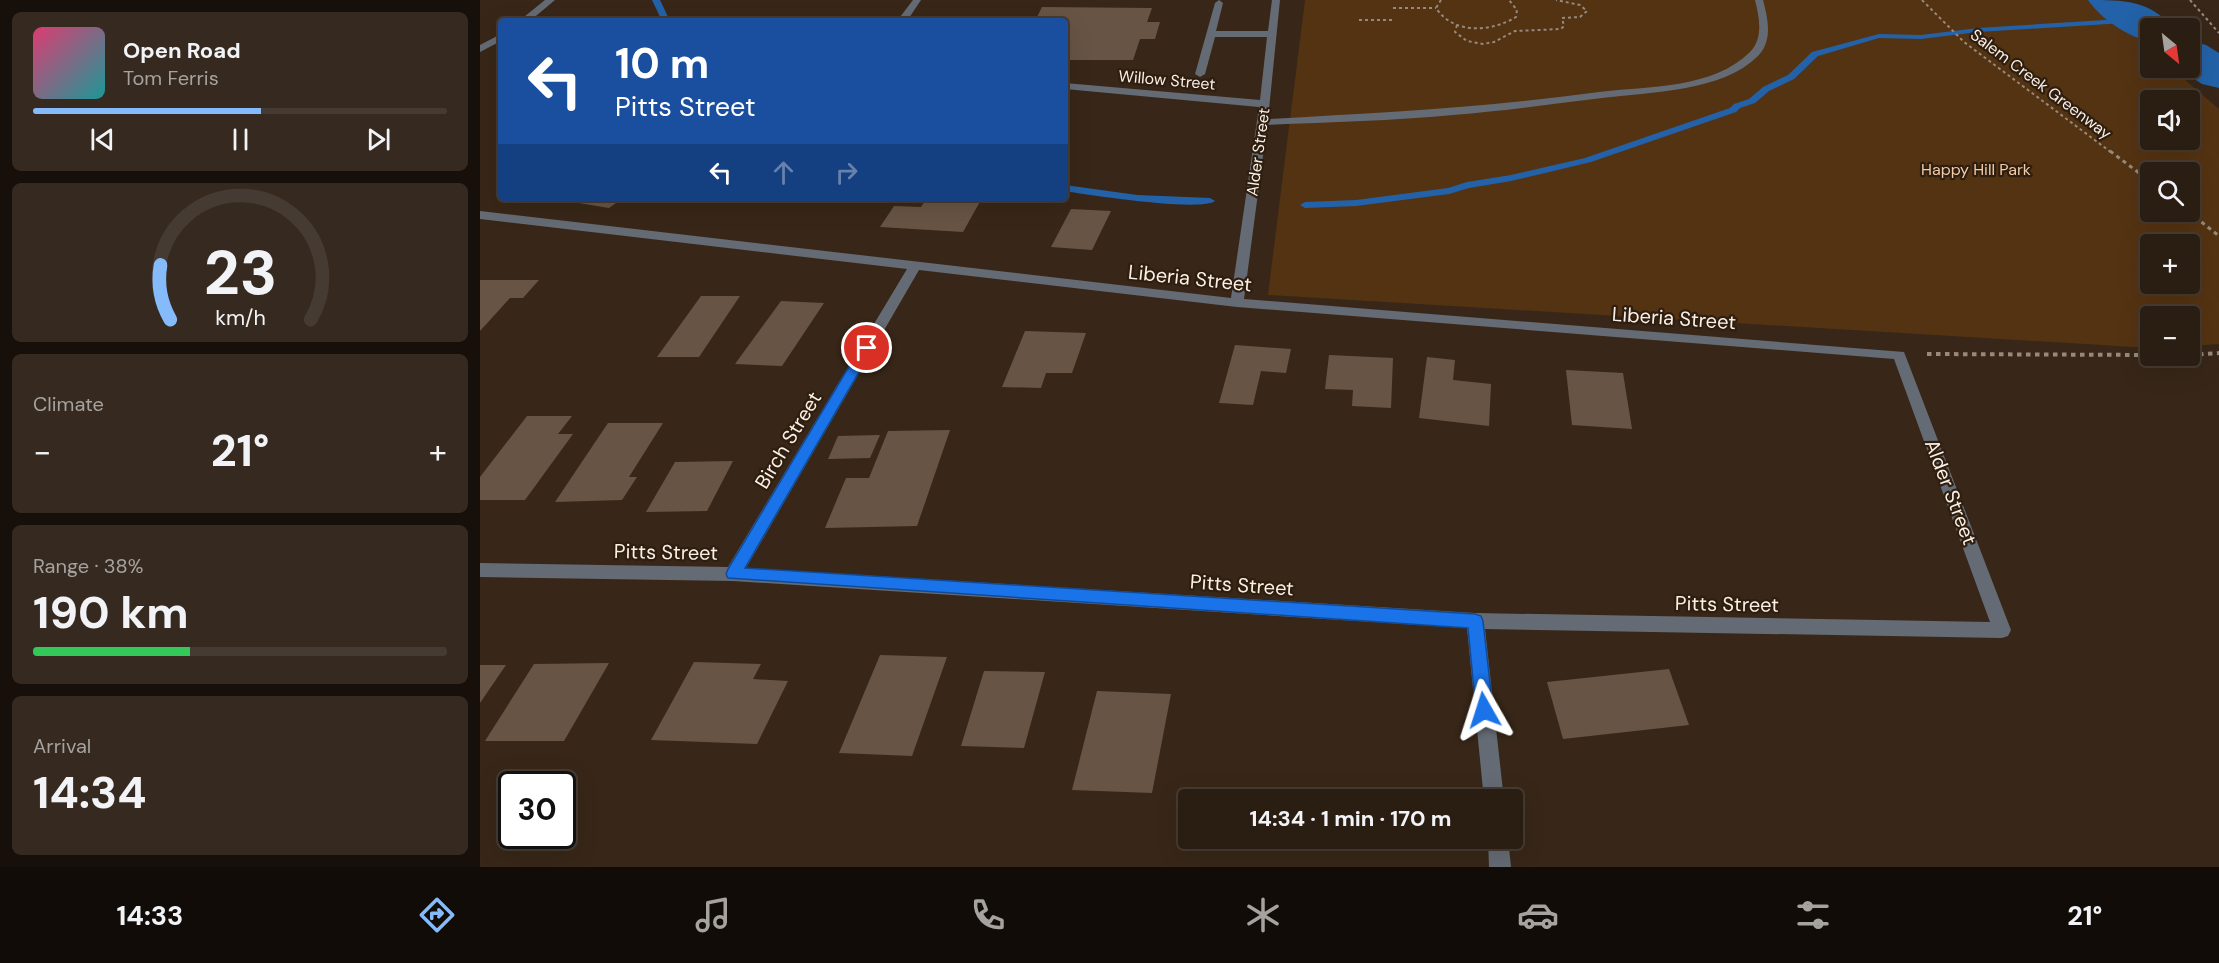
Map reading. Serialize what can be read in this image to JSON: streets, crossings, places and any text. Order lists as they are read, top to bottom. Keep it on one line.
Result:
{"streets":{"street":["Willow Street","Alder Street","Liberia Street","Birch Street","Pitts Street"],"path":["Salem Creek Greenway"]},"crossings":[["Willow Street","Alder Street"],["Alder Street","Liberia Street"],["Alder Street","Pitts Street"],["Liberia Street","Birch Street"],["Birch Street","Pitts Street"]],"parks":["Happy Hill Park"],"north":"bottom right","page":{"map_buttons":["+","−"],"turn":["10 m","Pitts Street"],"song":["Open Road","Tom Ferris"],"tile":["Climate",["Range · 38%","190 km"],["Arrival","14:34"]],"heat":["−","21°","+"],"limit":"30","trip":"14:34 · 1 min · 170 m","tabs":["14:33","21°"],"gauge":["23","km/h"]}}
